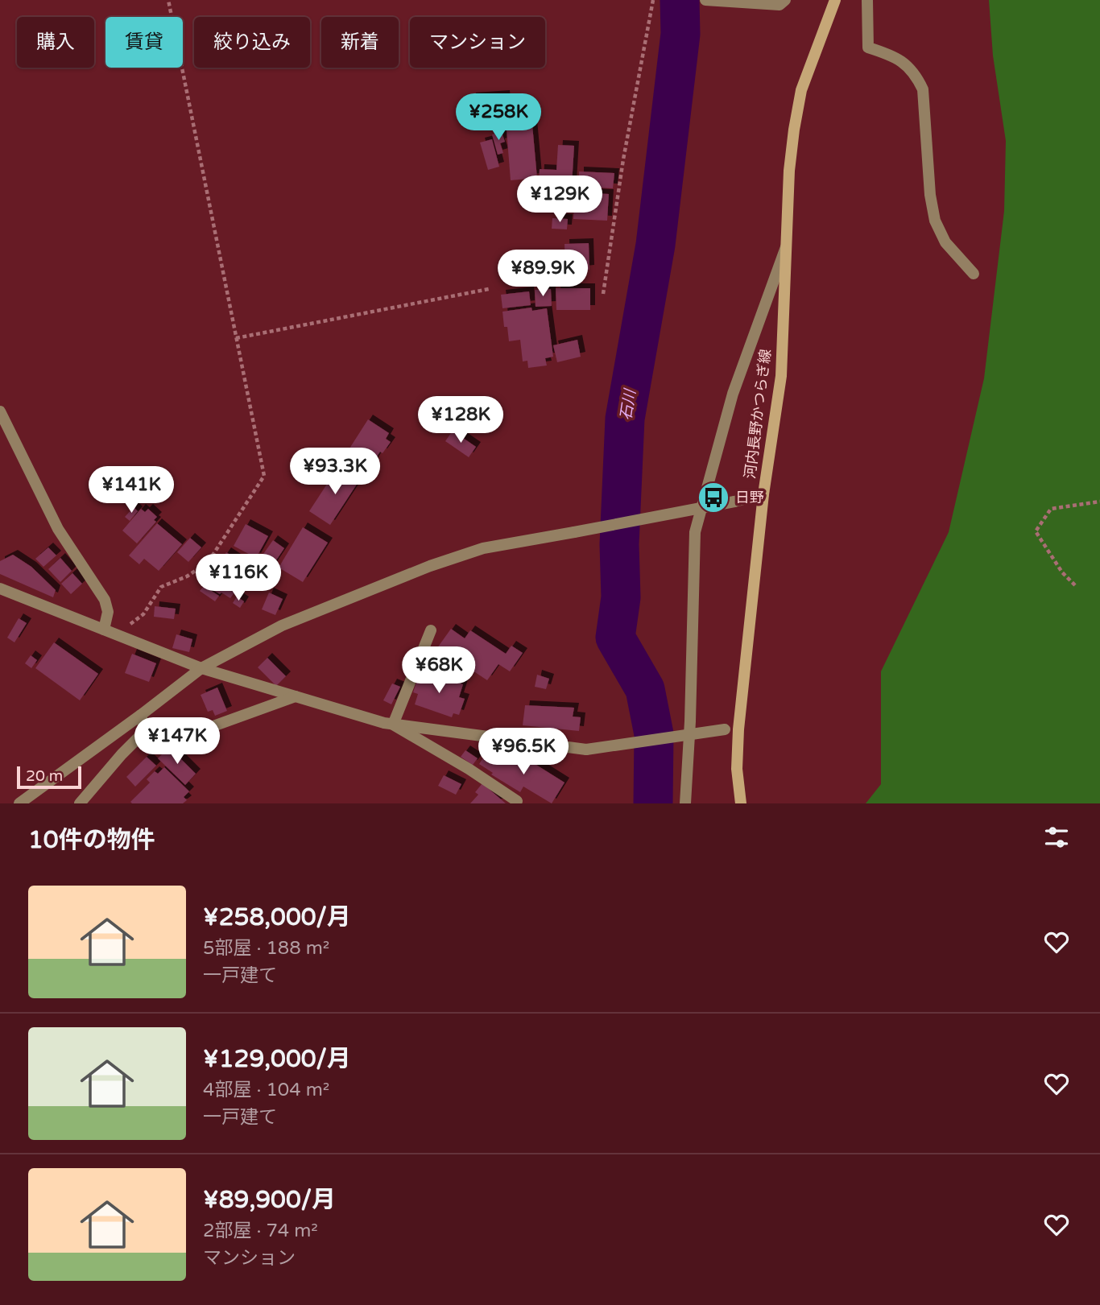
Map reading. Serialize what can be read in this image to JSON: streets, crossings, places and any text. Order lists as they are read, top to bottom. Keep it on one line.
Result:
{"streets":{"main road":["河内長野かつらぎ線"]},"water":["石川"],"places":{"bus stop":["日野"]},"scale_bar":"20 m","page":{"chip":["購入","賃貸","絞り込み","新着","マンション"],"price":["¥258K","¥129K","¥89.9K","¥128K","¥93.3K","¥141K","¥116K","¥68K","¥147K","¥96.5K"],"scale":"20 m","heading":"10件の物件","list":[{"name":"¥258,000/月","note":"5部屋 · 188 m² · 一戸建て"},{"name":"¥129,000/月","note":"4部屋 · 104 m² · 一戸建て"},{"name":"¥89,900/月","note":"2部屋 · 74 m² · マンション"}]}}
